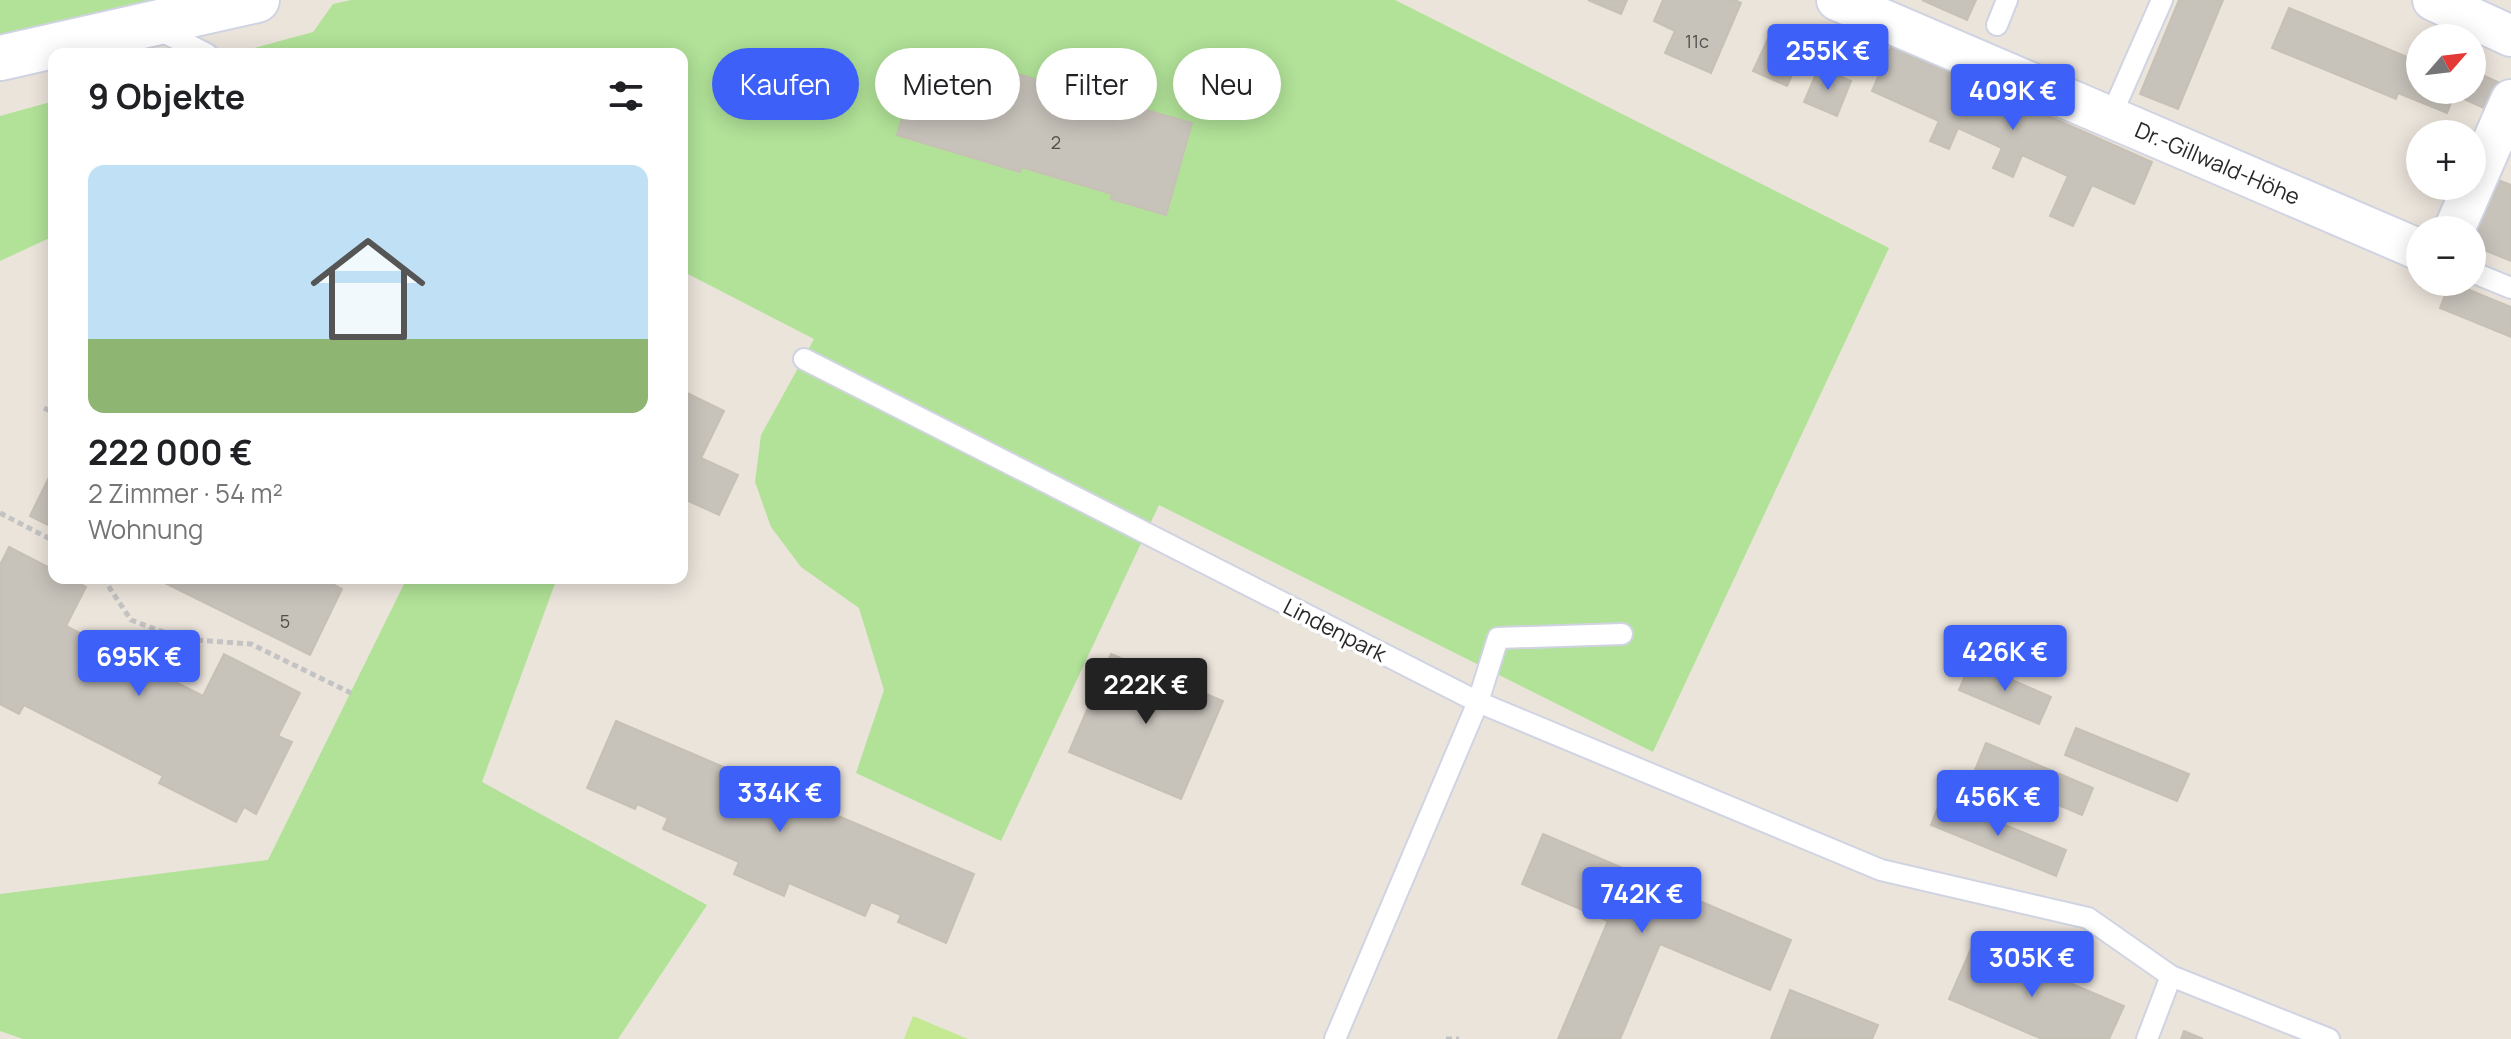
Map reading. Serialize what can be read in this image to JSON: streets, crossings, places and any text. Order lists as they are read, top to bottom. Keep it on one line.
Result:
{"streets":{"street":["Dr.-Gillwald-Höhe"],"lane":["Lindenpark"]},"house_numbers":["11c","2","5"],"north":"top right","page":{"map_buttons":["+","−"],"price":["255K €","409K €","426K €","695K €","222K €","334K €","456K €","742K €","305K €"],"chip":["Kaufen","Mieten","Filter","Neu"],"heading":"9 Objekte","list":[{"name":"222 000 €","note":"2 Zimmer · 54 m² · Wohnung"}]}}
